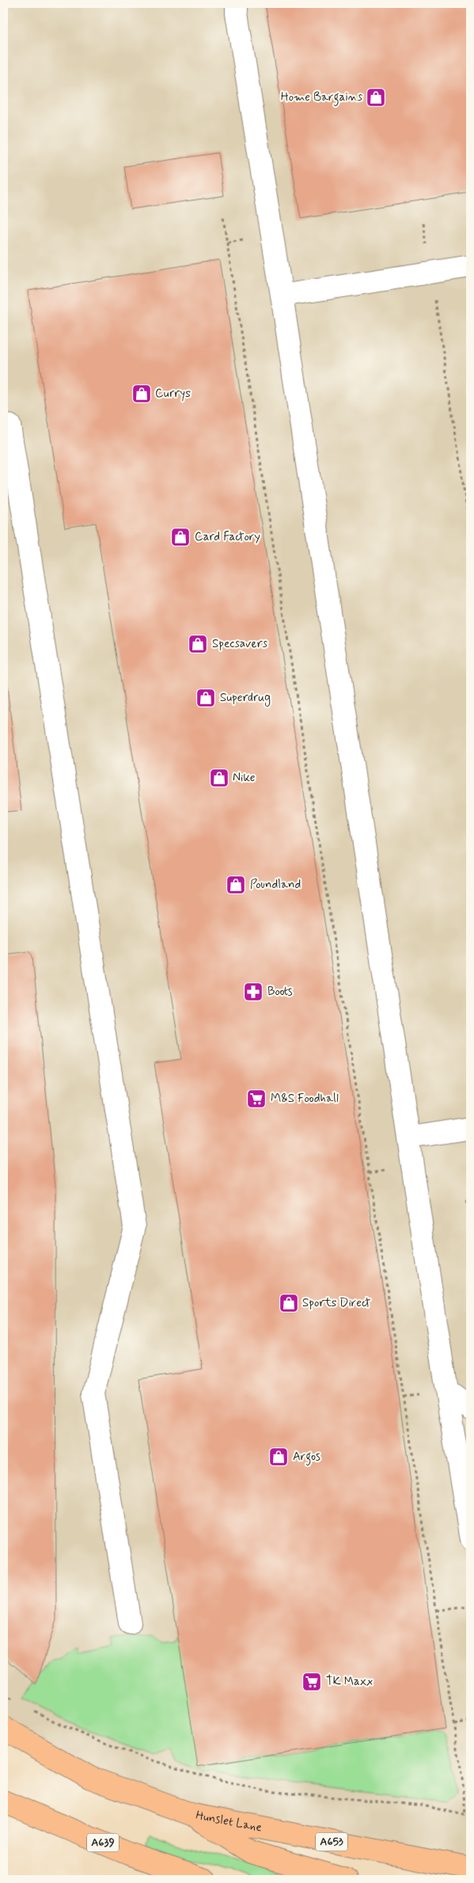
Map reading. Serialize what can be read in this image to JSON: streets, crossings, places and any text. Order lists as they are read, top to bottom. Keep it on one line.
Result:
{"streets":{"main road":["Hunslet Lane","A653","A639"]},"crossings":[["Hunslet Lane","A653"]],"places":{"shop":["Home Bargains","Currys","Card Factory","Specsavers","Superdrug","Nike","Poundland","Sports Direct","Argos"],"pharmacy":["Boots"],"supermarket":["M&S Foodhall","TK Maxx"]}}
